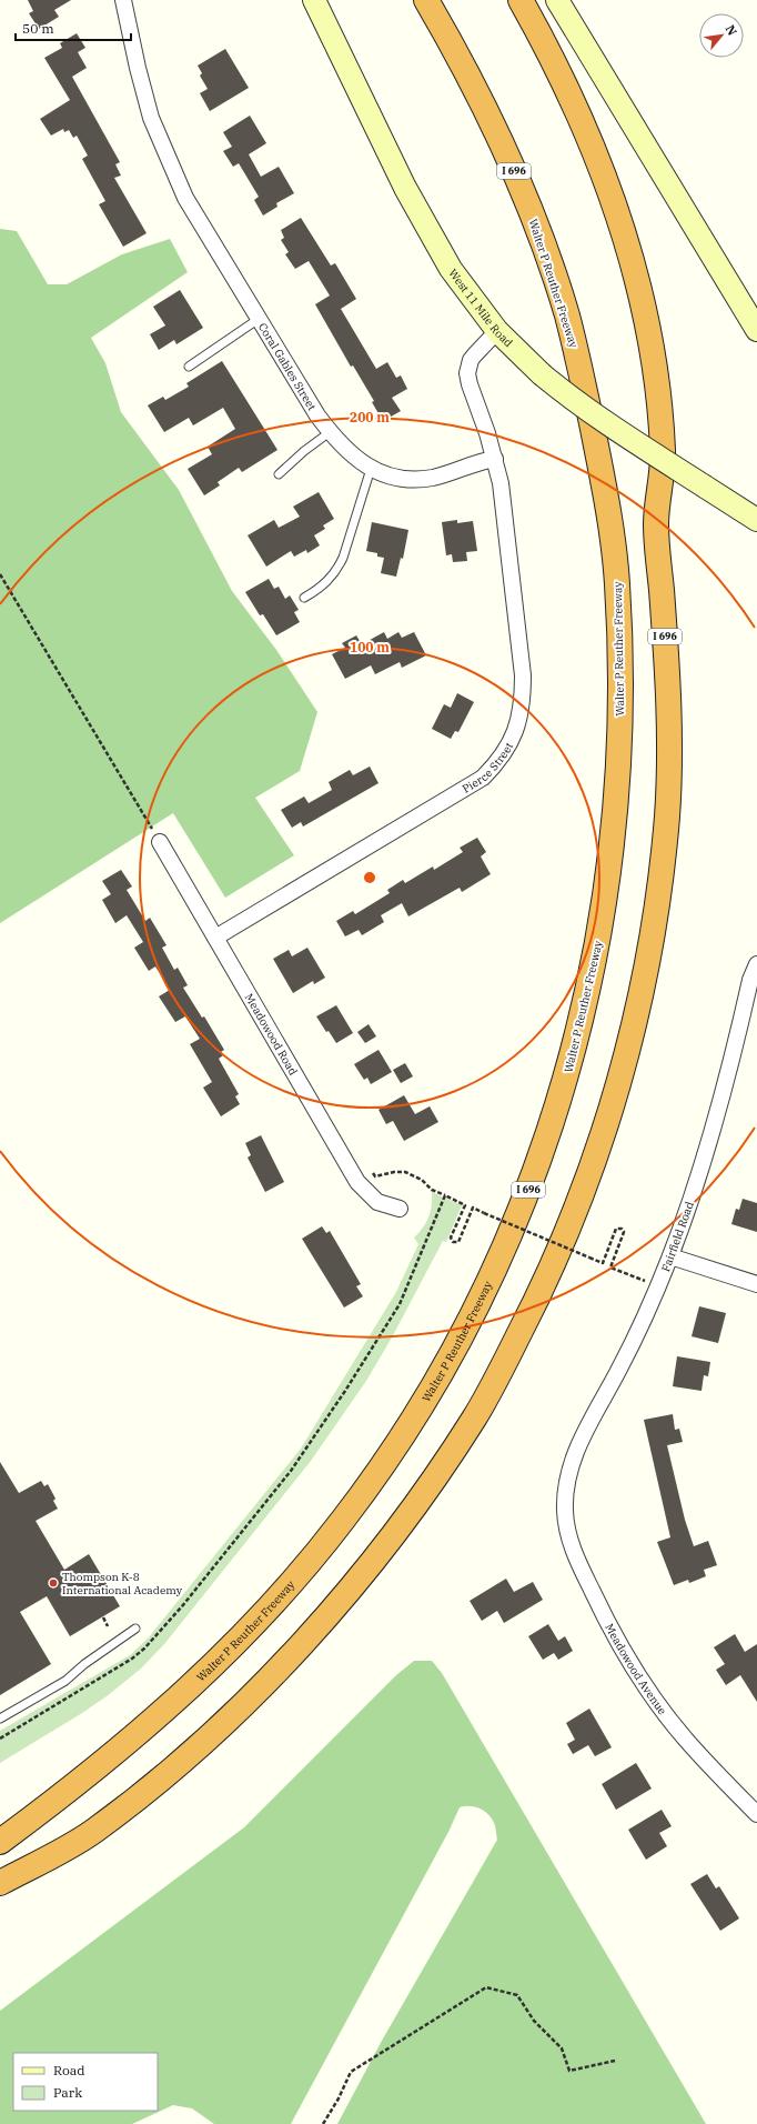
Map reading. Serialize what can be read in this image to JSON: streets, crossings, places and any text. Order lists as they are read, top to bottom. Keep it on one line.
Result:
{"streets":{"highway":["I 696","Walter P Reuther Freeway"],"main road":["West 11 Mile Road"],"street":["Coral Gables Street","Pierce Street","Meadowood Road","Fairfield Road","Meadowood Avenue"]},"crossings":[["Coral Gables Street","Pierce Street"],["Pierce Street","Meadowood Road"],["Fairfield Road","Meadowood Avenue"]],"places":["Thompson K-8 International Academy"],"legend":["Road","Park"],"scale_bar":"50 m","north":"top right","rings":["200 m","100 m"]}
